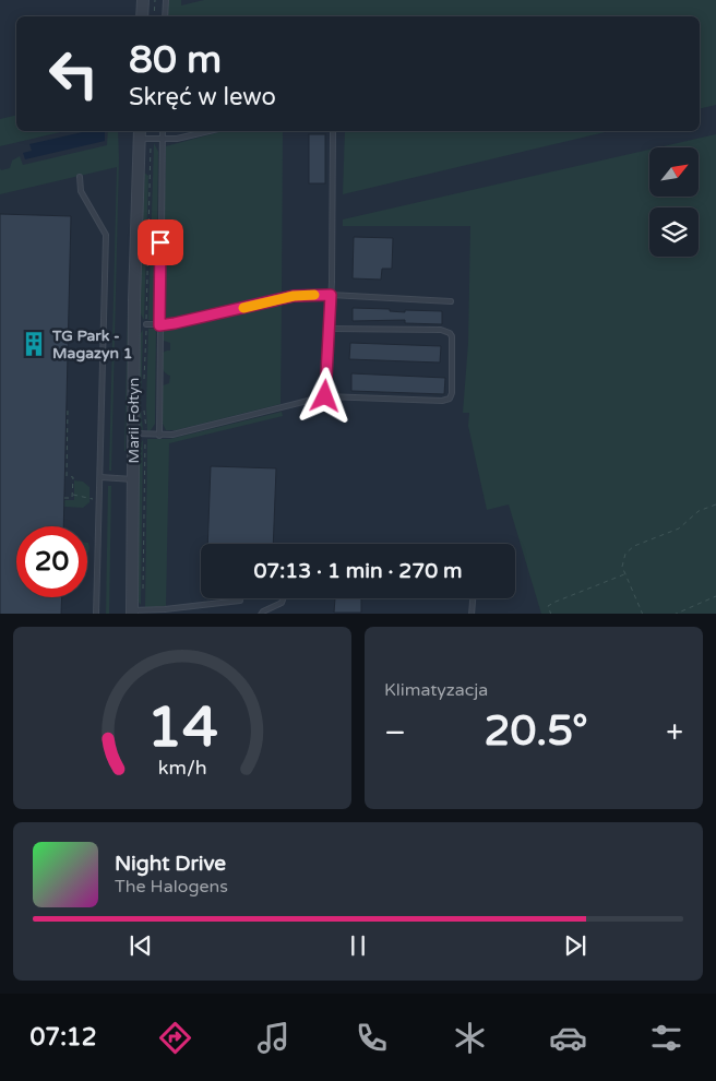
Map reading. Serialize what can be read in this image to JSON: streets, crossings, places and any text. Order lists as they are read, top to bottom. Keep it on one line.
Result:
{"streets":{"street":["Marii Fołtyn"]},"places":{"building":["TG Park - Magazyn 1"]},"north":"top right","page":{"turn":["80 m","Skręć w lewo"],"limit":"20","trip":"07:13 · 1 min · 270 m","tile":"Klimatyzacja","heat":["−","20.5°","+"],"song":["Night Drive","The Halogens"],"tabs":"07:12","gauge":["14","km/h"]}}
